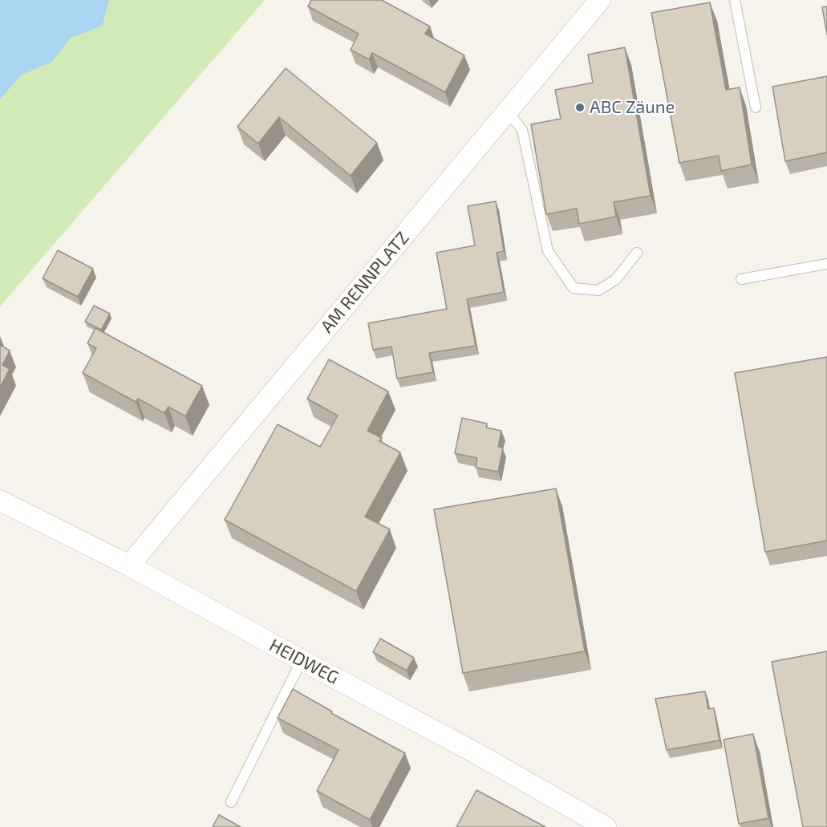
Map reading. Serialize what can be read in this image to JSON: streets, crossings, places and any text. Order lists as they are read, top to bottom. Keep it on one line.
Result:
{"streets":{"street":["AM RENNPLATZ","HEIDWEG"]},"crossings":[["AM RENNPLATZ","HEIDWEG"]],"places":["ABC Zäune"]}
